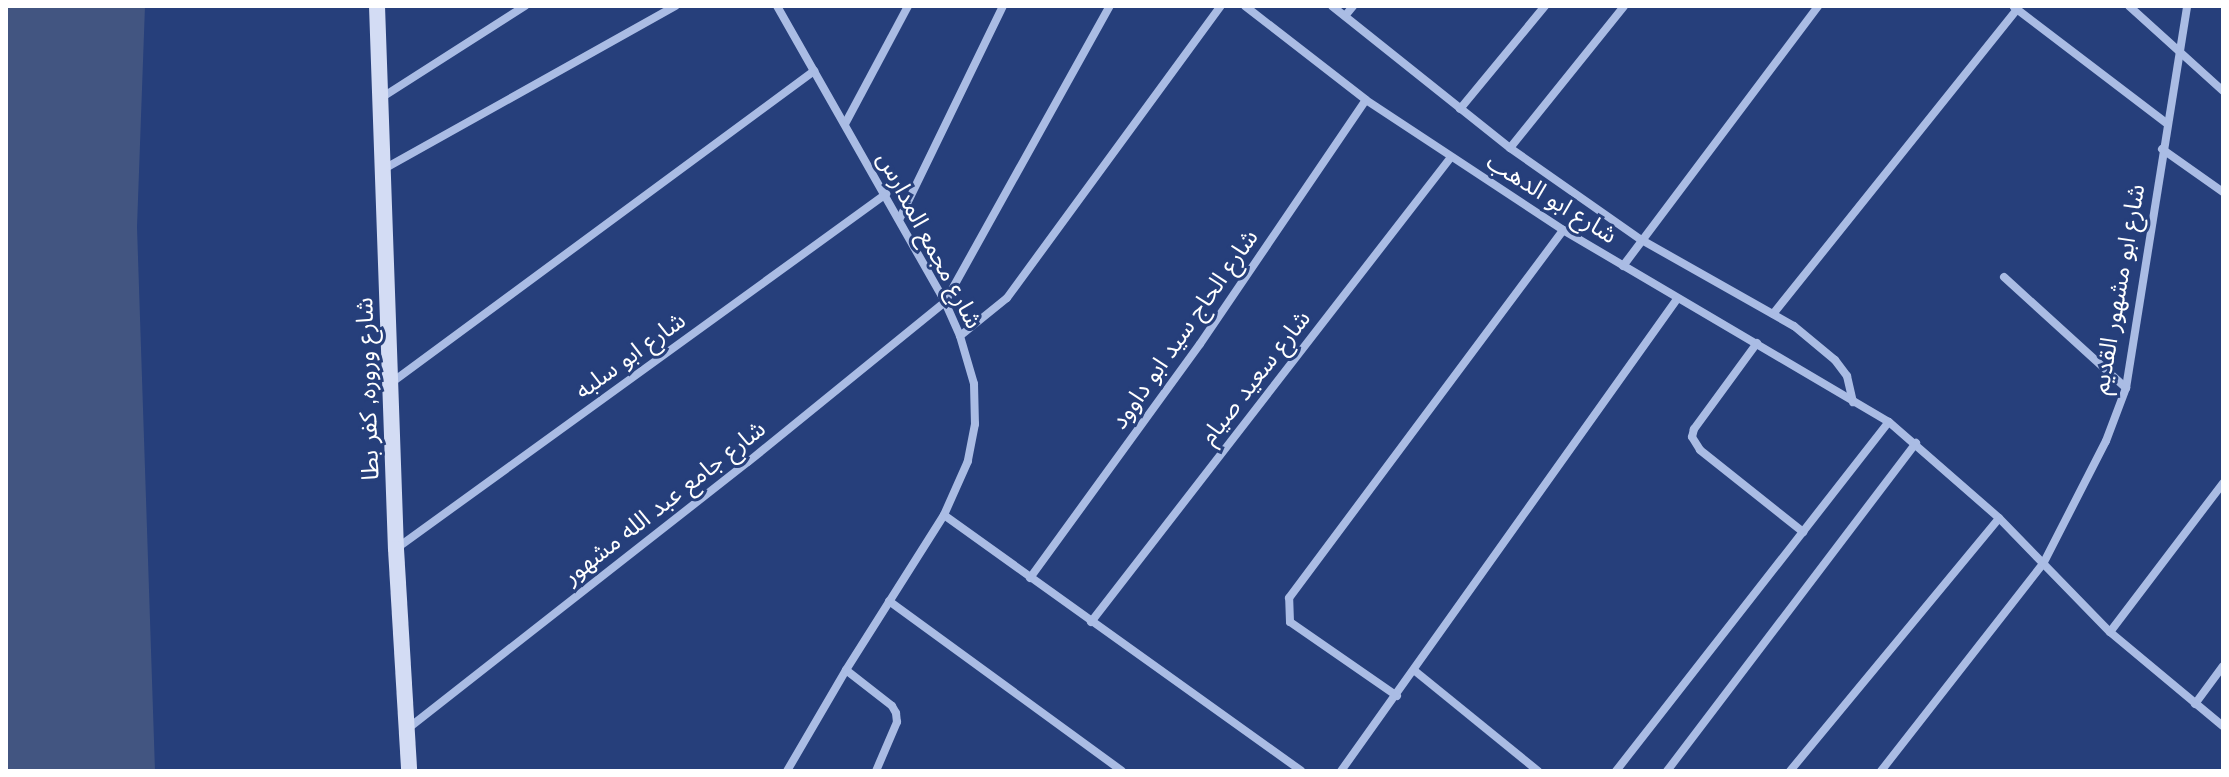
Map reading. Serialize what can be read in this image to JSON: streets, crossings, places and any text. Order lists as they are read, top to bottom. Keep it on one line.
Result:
{"streets":{"street":["شارع ابو الدهب","شارع مجمع المدارس","شارع ابو مشهور القديم","شارع الحاج سيد ابو داوود","شارع ابو سلبه","شارع سعيد صيام","شارع وروره, كفر بطا","شارع جامع عبد الله مشهور"]},"crossings":[["شارع ابو الدهب","شارع ابو مشهور القديم"],["شارع ابو الدهب","شارع الحاج سيد ابو داوود"],["شارع ابو الدهب","شارع سعيد صيام"],["شارع مجمع المدارس","شارع ابو سلبه"],["شارع مجمع المدارس","شارع جامع عبد الله مشهور"],["شارع ابو سلبه","شارع وروره, كفر بطا"],["شارع وروره, كفر بطا","شارع جامع عبد الله مشهور"]]}
